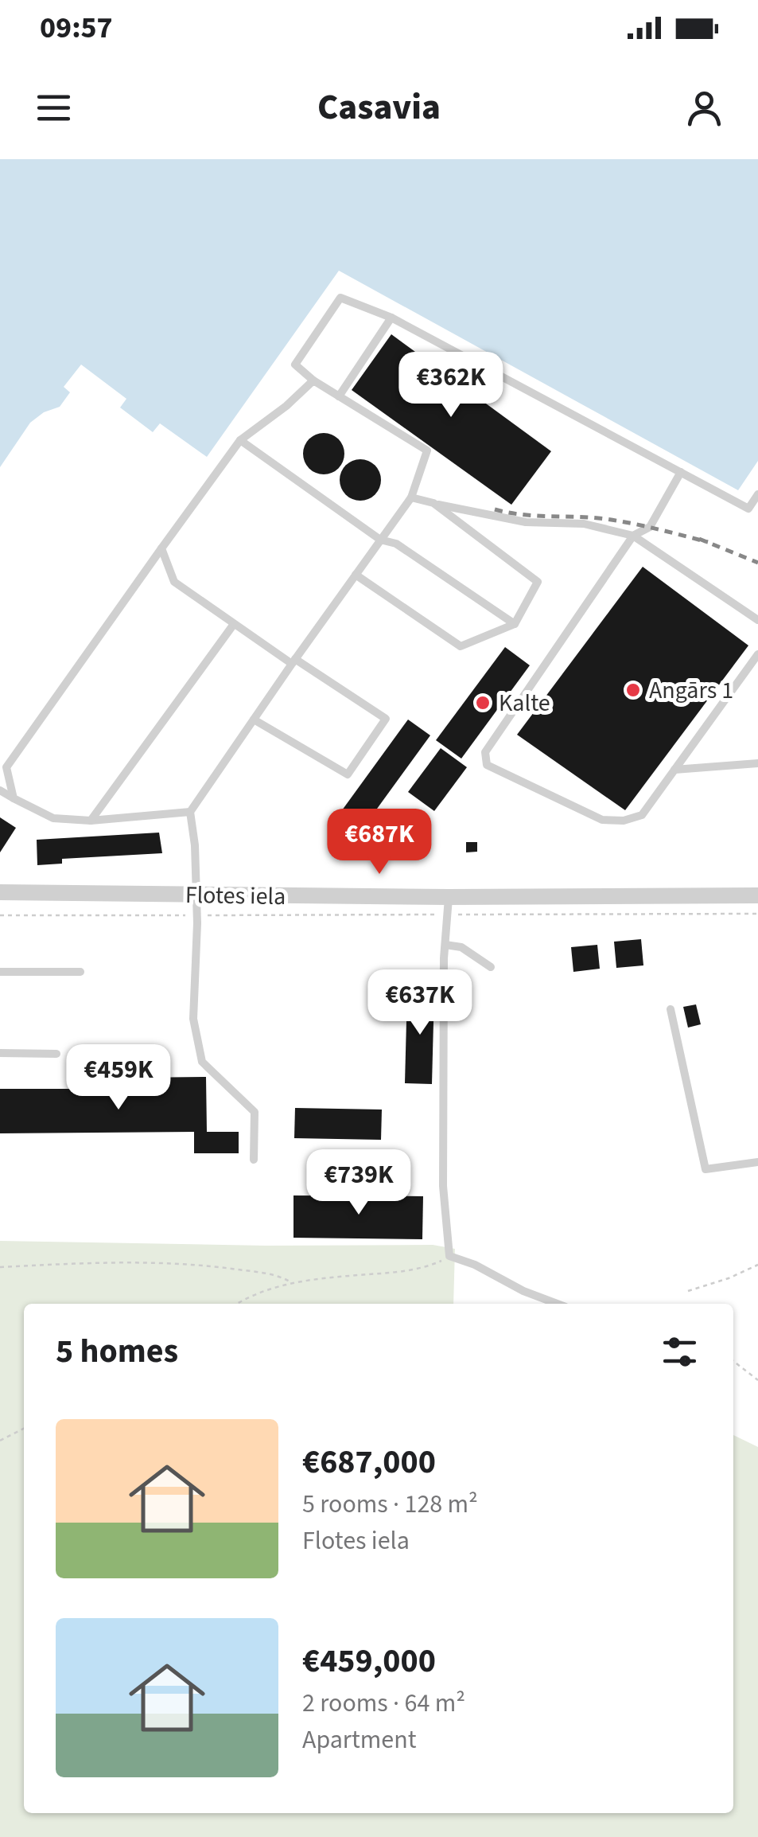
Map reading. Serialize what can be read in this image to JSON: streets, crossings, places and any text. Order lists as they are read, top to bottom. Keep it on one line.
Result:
{"streets":{"street":["Flotes iela"]},"places":["Angārs 1","Kalte"],"page":{"status":"09:57","header":"Casavia","price":["€362K","€687K","€637K","€459K","€739K"],"heading":"5 homes","list":[{"name":"€687,000","note":"5 rooms · 128 m² · Flotes iela"},{"name":"€459,000","note":"2 rooms · 64 m² · Apartment"}]}}
